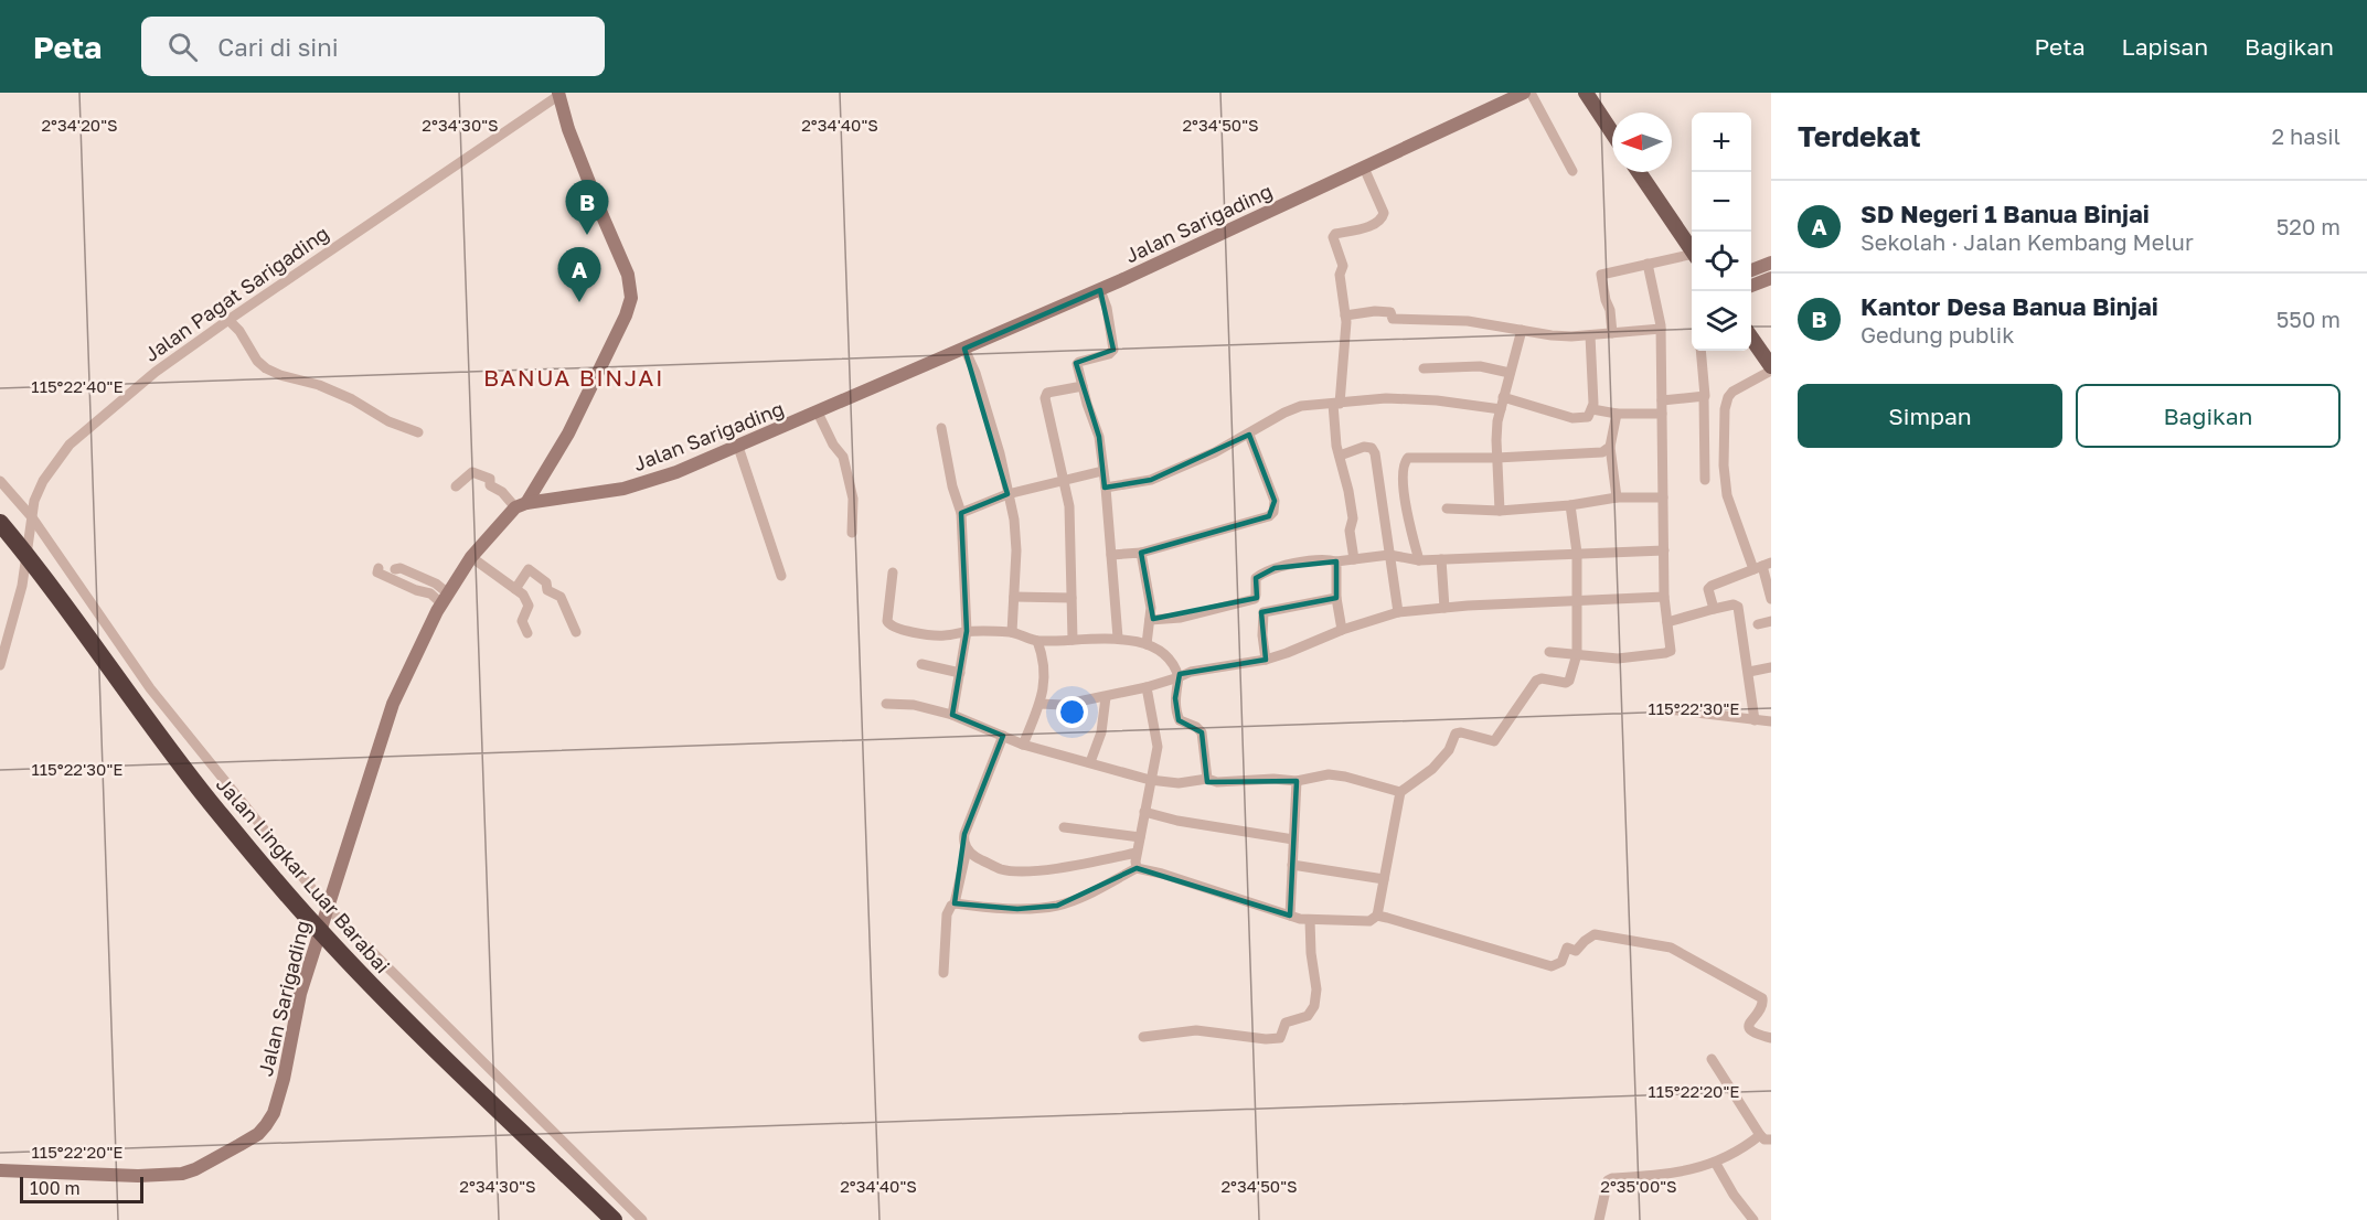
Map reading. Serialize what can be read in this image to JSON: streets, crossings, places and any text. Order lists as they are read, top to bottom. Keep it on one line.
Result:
{"streets":{"highway":["Jalan Lingkar Luar Barabai"],"street":["Jalan Sarigading","Jalan Pagat Sarigading"]},"crossings":[["Jalan Sarigading","Jalan Lingkar Luar Barabai"],["Jalan Pagat Sarigading","Jalan Lingkar Luar Barabai"]],"districts":["BANUA BINJAI"],"scale_bar":"100 m","north":"left","page":{"header":"Peta","search":"Cari di sini","nav":["Peta","Lapisan","Bagikan"],"heading":["Terdekat","2 hasil"],"map_buttons":["+","−"],"list":[{"mark":"A","name":"SD Negeri 1 Banua Binjai","note":"Sekolah · Jalan Kembang Melur","value":"520 m"},{"mark":"B","name":"Kantor Desa Banua Binjai","note":"Gedung publik","value":"550 m"}],"pins":["B","A"],"buttons":["Simpan","Bagikan"],"scale":"100 m"},"coordinates":["2°34'20\"S","2°34'30\"S","2°34'40\"S","2°34'50\"S","115°22'40\"E","115°22'30\"E","115°22'20\"E","2°35'00\"S"]}
